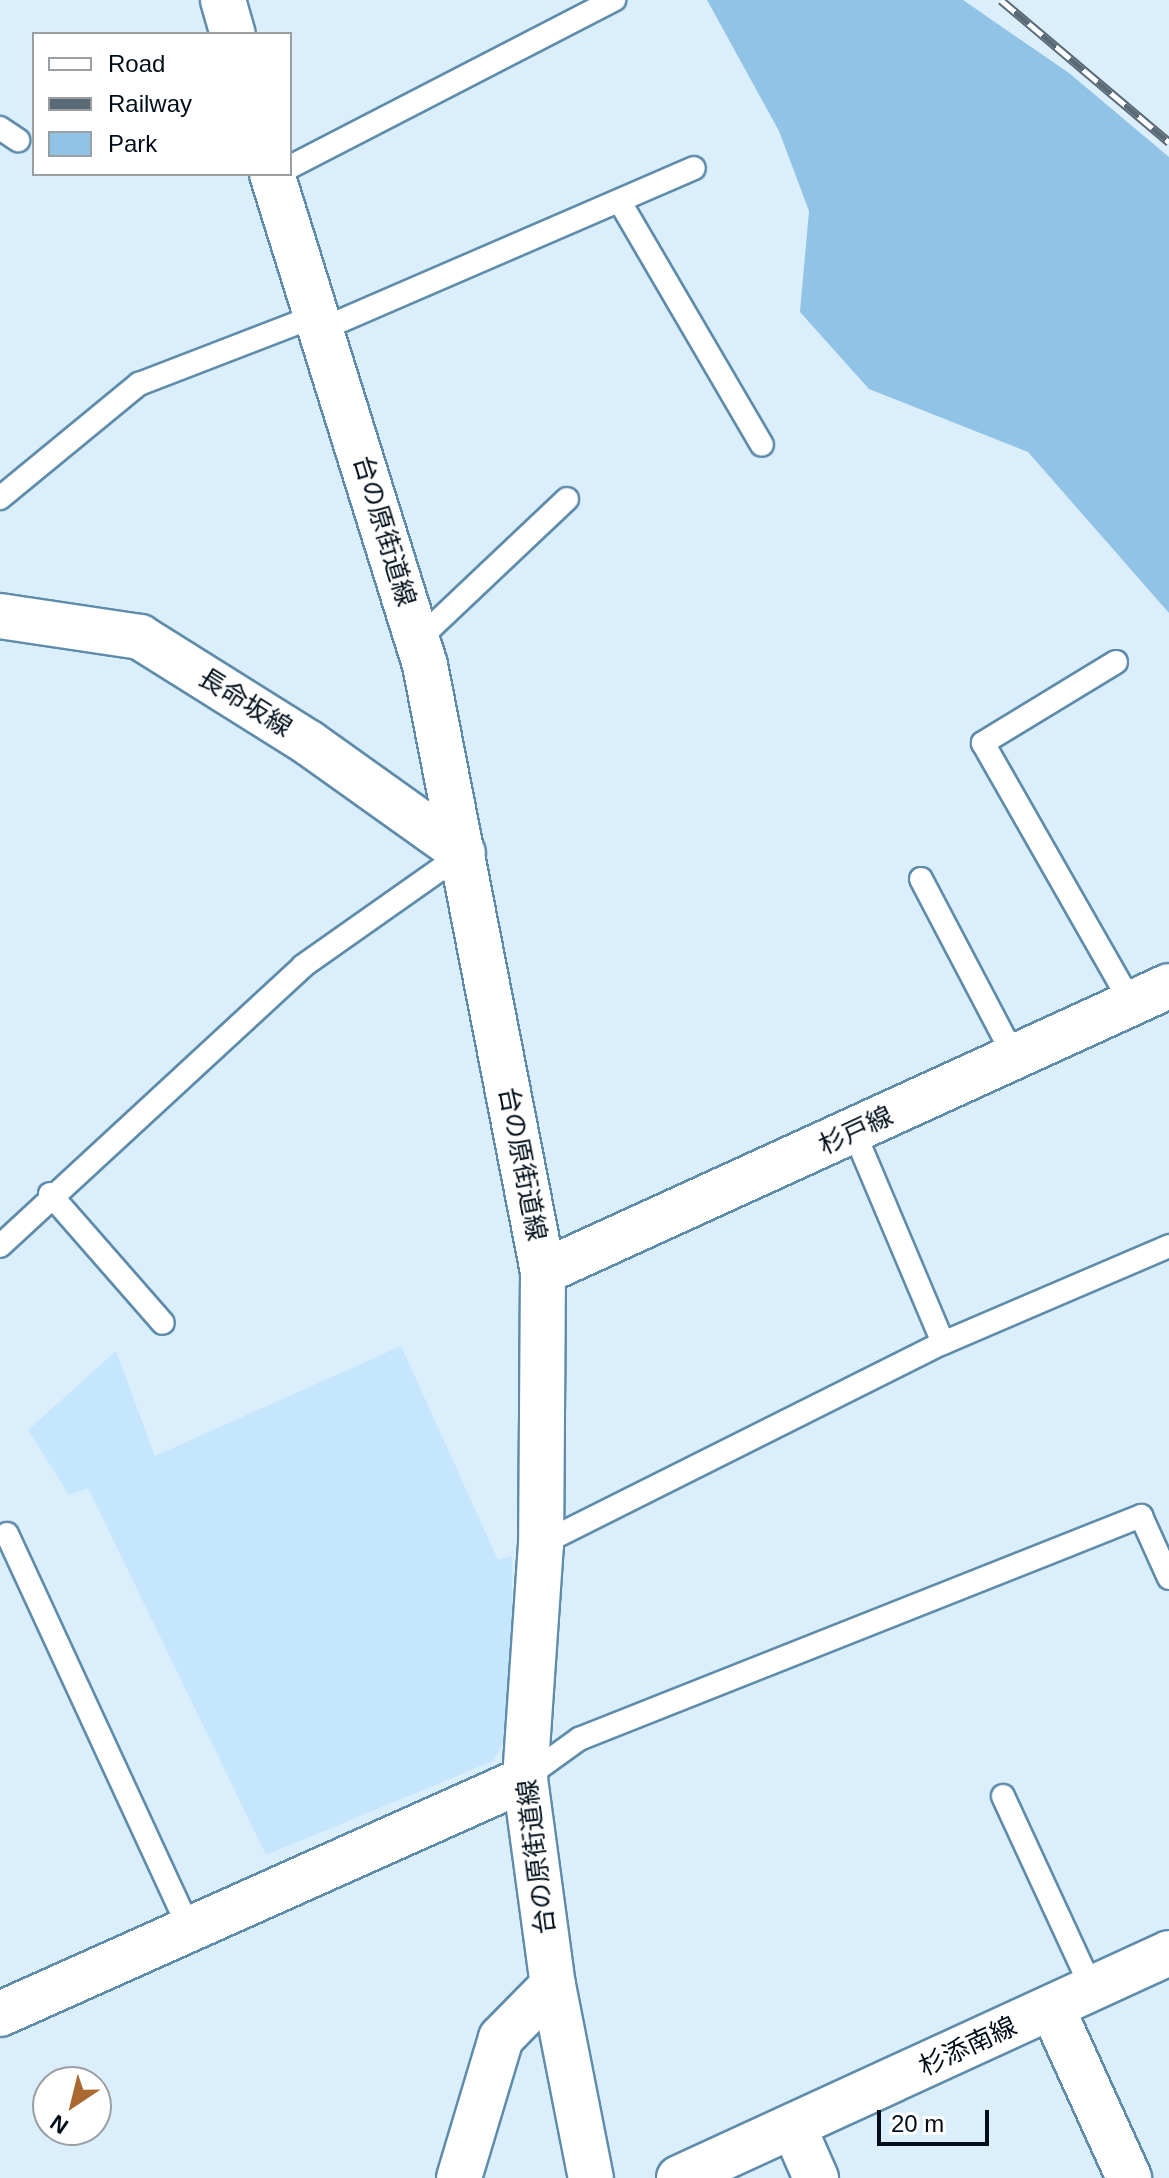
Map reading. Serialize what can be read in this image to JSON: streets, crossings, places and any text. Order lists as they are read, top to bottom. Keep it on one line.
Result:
{"streets":{"street":["台の原街道線","長命坂線","杉戸線","杉添南線"]},"crossings":[["台の原街道線","長命坂線"],["台の原街道線","杉戸線"]],"legend":["Road","Railway","Park"],"scale_bar":"20 m","north":"bottom left"}
